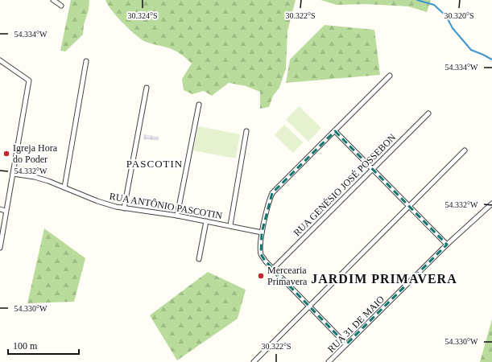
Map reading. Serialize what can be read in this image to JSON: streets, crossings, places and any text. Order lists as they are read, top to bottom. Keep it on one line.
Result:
{"streets":{"street":["RUA GENÉSIO JOSÉ POSSEBON","RUA ANTÔNIO PASCOTIN","RUA 31 DE MAIO"]},"districts":["PASCOTIN","JARDIM PRIMAVERA"],"places":["Igreja Hora do Poder","Mercearia Primavera"],"scale_bar":"100 m","coordinates":["30.324°S","30.322°S","30.320°S","54.334°W","54.332°W","54.330°W"]}
